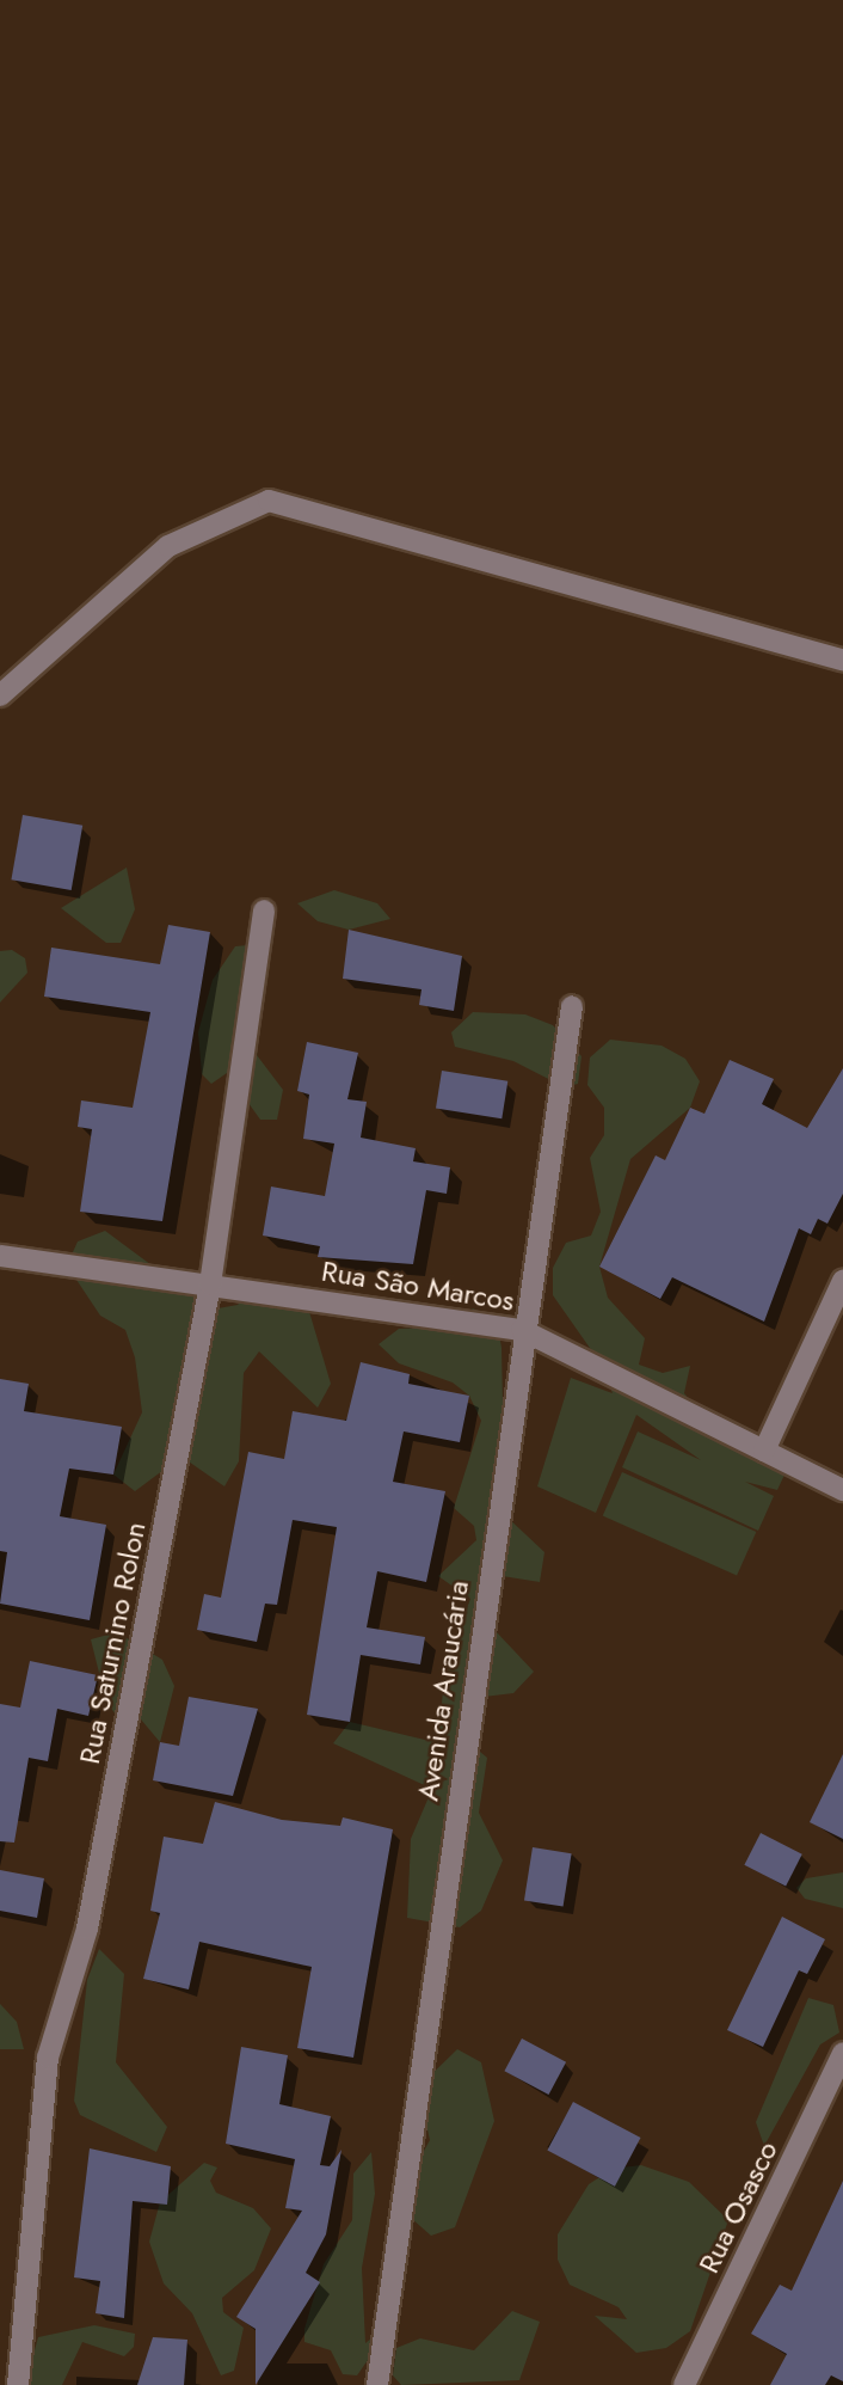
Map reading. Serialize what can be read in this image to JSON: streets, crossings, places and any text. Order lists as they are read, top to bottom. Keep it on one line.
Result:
{"streets":{"street":["Rua São Marcos","Rua Saturnino Rolon","Avenida Araucária","Rua Osasco"]},"crossings":[["Rua São Marcos","Rua Saturnino Rolon"],["Rua São Marcos","Avenida Araucária"]]}
